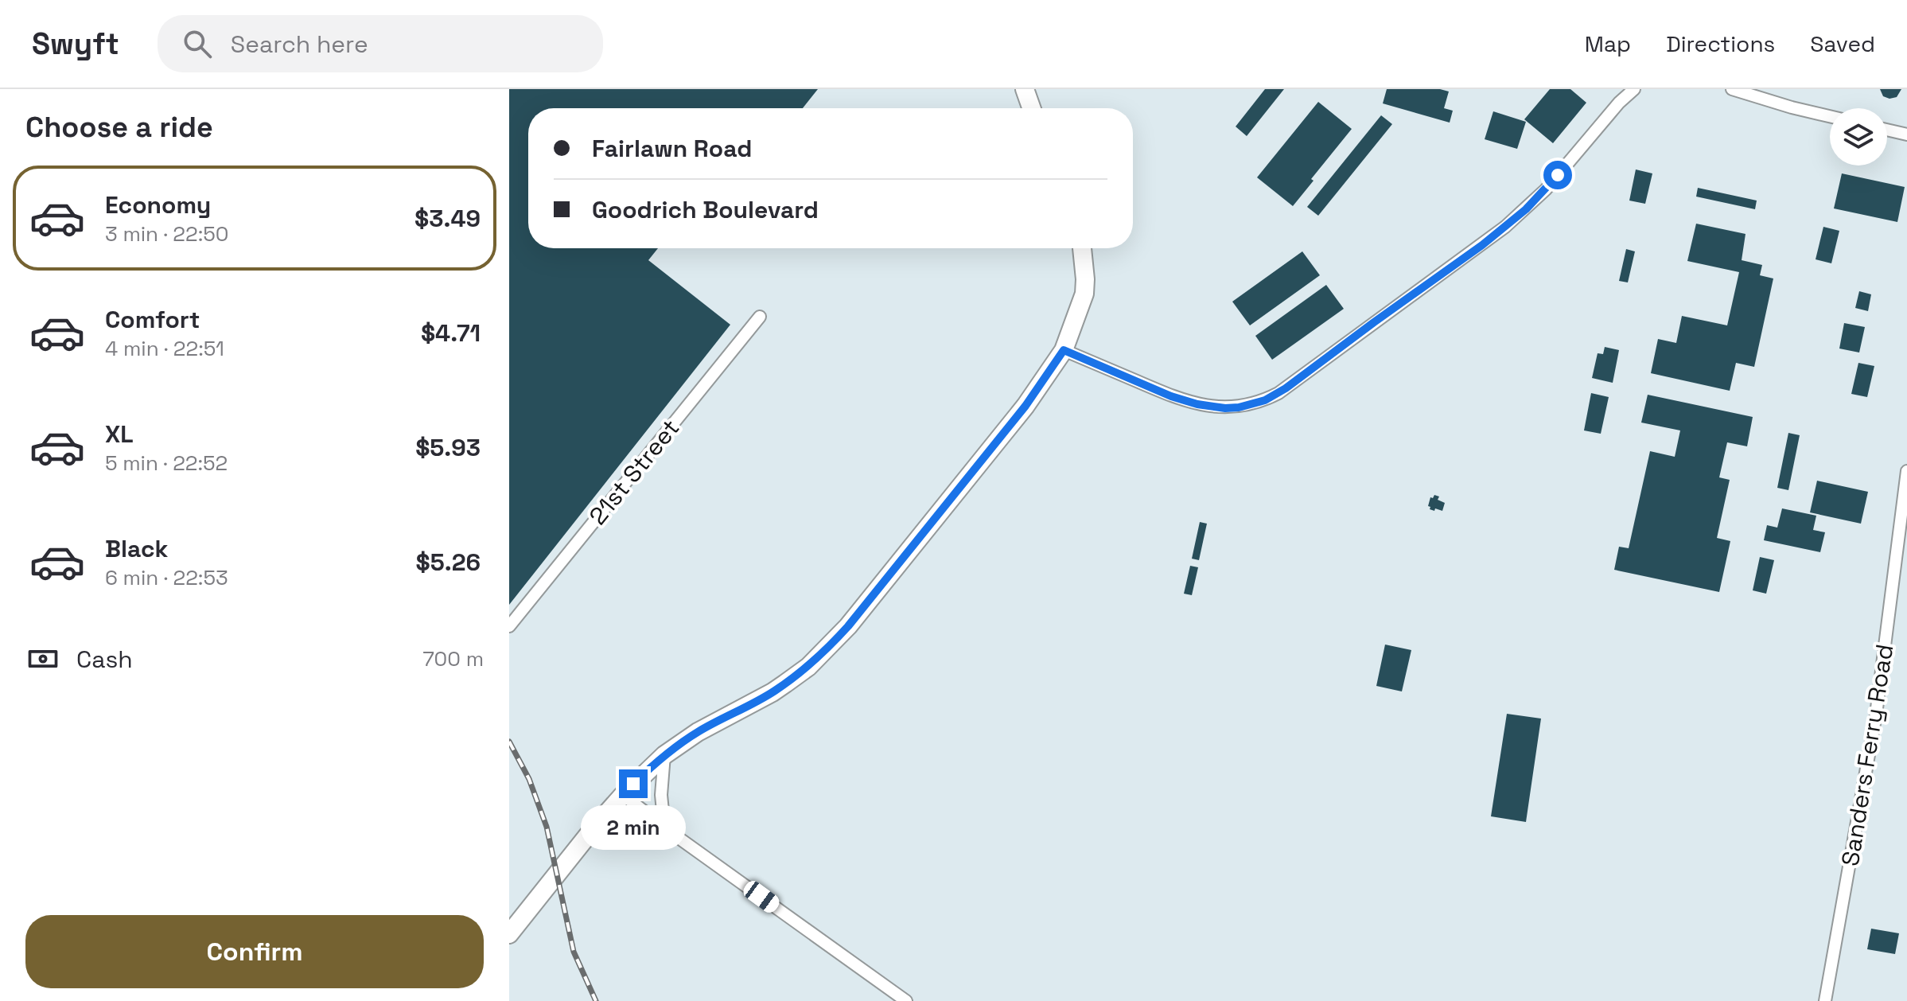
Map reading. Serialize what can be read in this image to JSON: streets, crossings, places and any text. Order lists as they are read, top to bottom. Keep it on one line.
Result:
{"streets":{"street":["21st Street","Sanders Ferry Road"]},"page":{"header":"Swyft","search":"Search here","nav":["Map","Directions","Saved"],"heading":"Choose a ride","banner":["Fairlawn Road","Goodrich Boulevard"],"list":[{"name":"Economy","note":"3 min · 22:50","value":"$3.49"},{"name":"Comfort","note":"4 min · 22:51","value":"$4.71"},{"name":"XL","note":"5 min · 22:52","value":"$5.93"},{"name":"Black","note":"6 min · 22:53","value":"$5.26"}],"pay":["Cash","700 m"],"bubble":"2 min","buttons":"Confirm"}}
